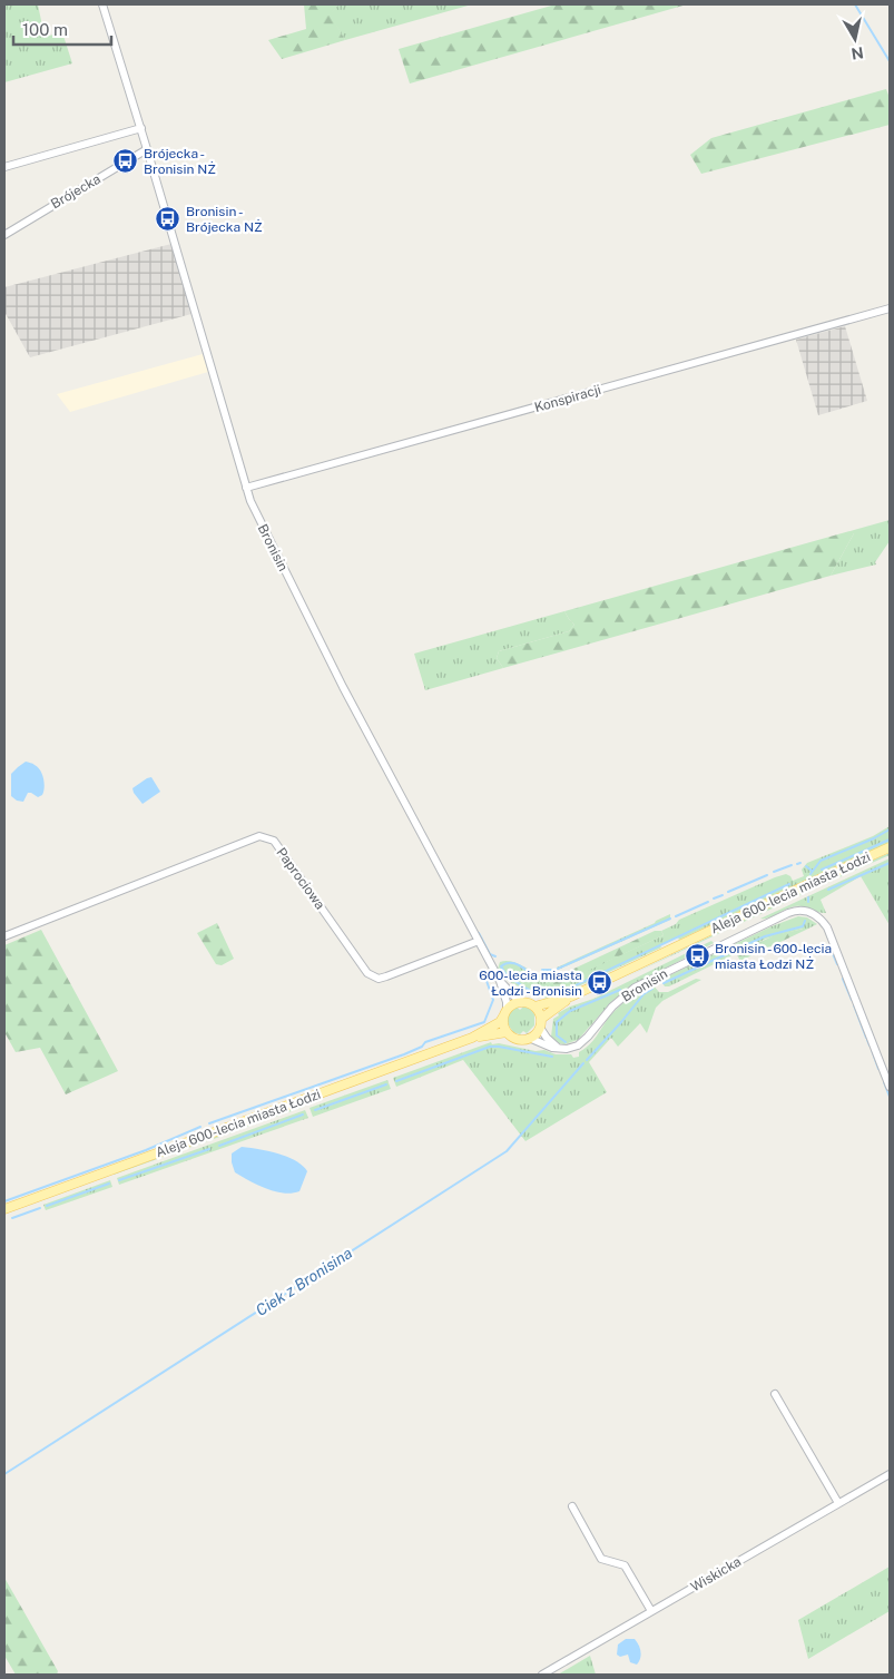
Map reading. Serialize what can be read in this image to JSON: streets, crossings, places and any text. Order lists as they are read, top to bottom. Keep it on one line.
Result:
{"streets":{"main road":["Aleja 600-lecia miasta Łodzi"],"street":["Brójecka","Konspiracji","Bronisin","Paprociowa","Wiskicka"]},"crossings":[["Brójecka","Bronisin"],["Konspiracji","Bronisin"],["Bronisin","Paprociowa"],["Bronisin","Aleja 600-lecia miasta Łodzi"]],"water":["Ciek z Bronisina"],"places":{"bus stop":["Brójecka - Bronisin NŻ","Bronisin - Brójecka NŻ","Bronisin - 600-lecia miasta Łodzi NŻ","600-lecia miasta Łodzi - Bronisin"]},"scale_bar":"100 m","north":"bottom"}
